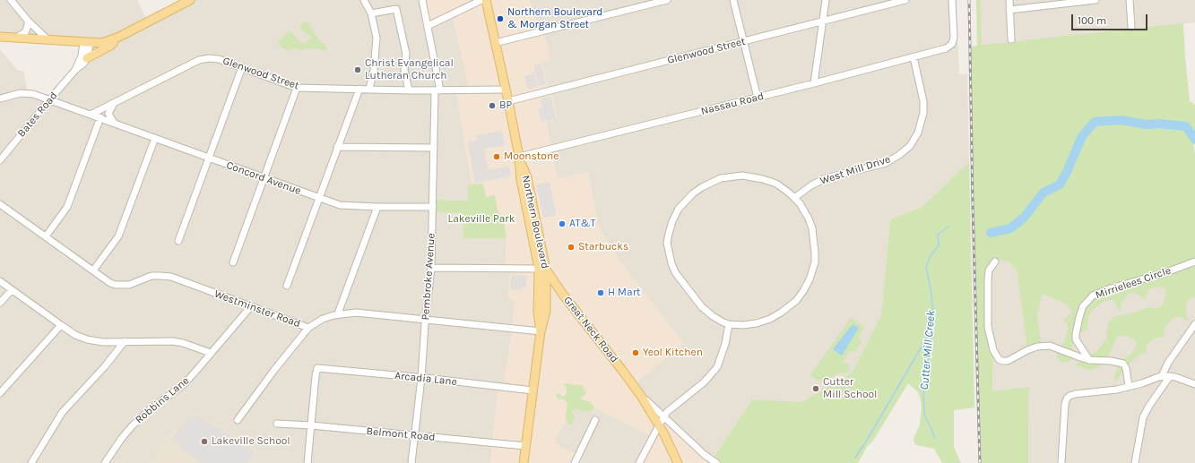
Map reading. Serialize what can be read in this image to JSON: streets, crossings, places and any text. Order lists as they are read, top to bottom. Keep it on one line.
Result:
{"streets":{"main road":["Northern Boulevard","Great Neck Road"],"street":["Glenwood Street","Nassau Road","Bates Road","West Mill Drive","Concord Avenue","Pembroke Avenue","Mirrielees Circle","Westminster Road","Arcadia Lane","Robbins Lane","Belmont Road"]},"crossings":[["Glenwood Street","Concord Avenue"],["Glenwood Street","Northern Boulevard"],["Glenwood Street","Pembroke Avenue"],["Nassau Road","West Mill Drive"],["Nassau Road","Northern Boulevard"],["Bates Road","Concord Avenue"],["Concord Avenue","Pembroke Avenue"],["Northern Boulevard","Westminster Road"],["Northern Boulevard","Great Neck Road"],["Northern Boulevard","Arcadia Lane"],["Northern Boulevard","Belmont Road"],["Pembroke Avenue","Westminster Road"],["Pembroke Avenue","Arcadia Lane"],["Pembroke Avenue","Belmont Road"],["Westminster Road","Robbins Lane"],["Arcadia Lane","Belmont Road"]],"water":["Cutter Mill Creek"],"parks":["Lakeville Park"],"places":["Northern Boulevard & Morgan Street","Christ Evangelical Lutheran Church","BP","Moonstone","AT&T","Starbucks","H Mart","Yeol Kitchen","Cutter Mill School","Lakeville School"],"scale_bar":"100 m"}
